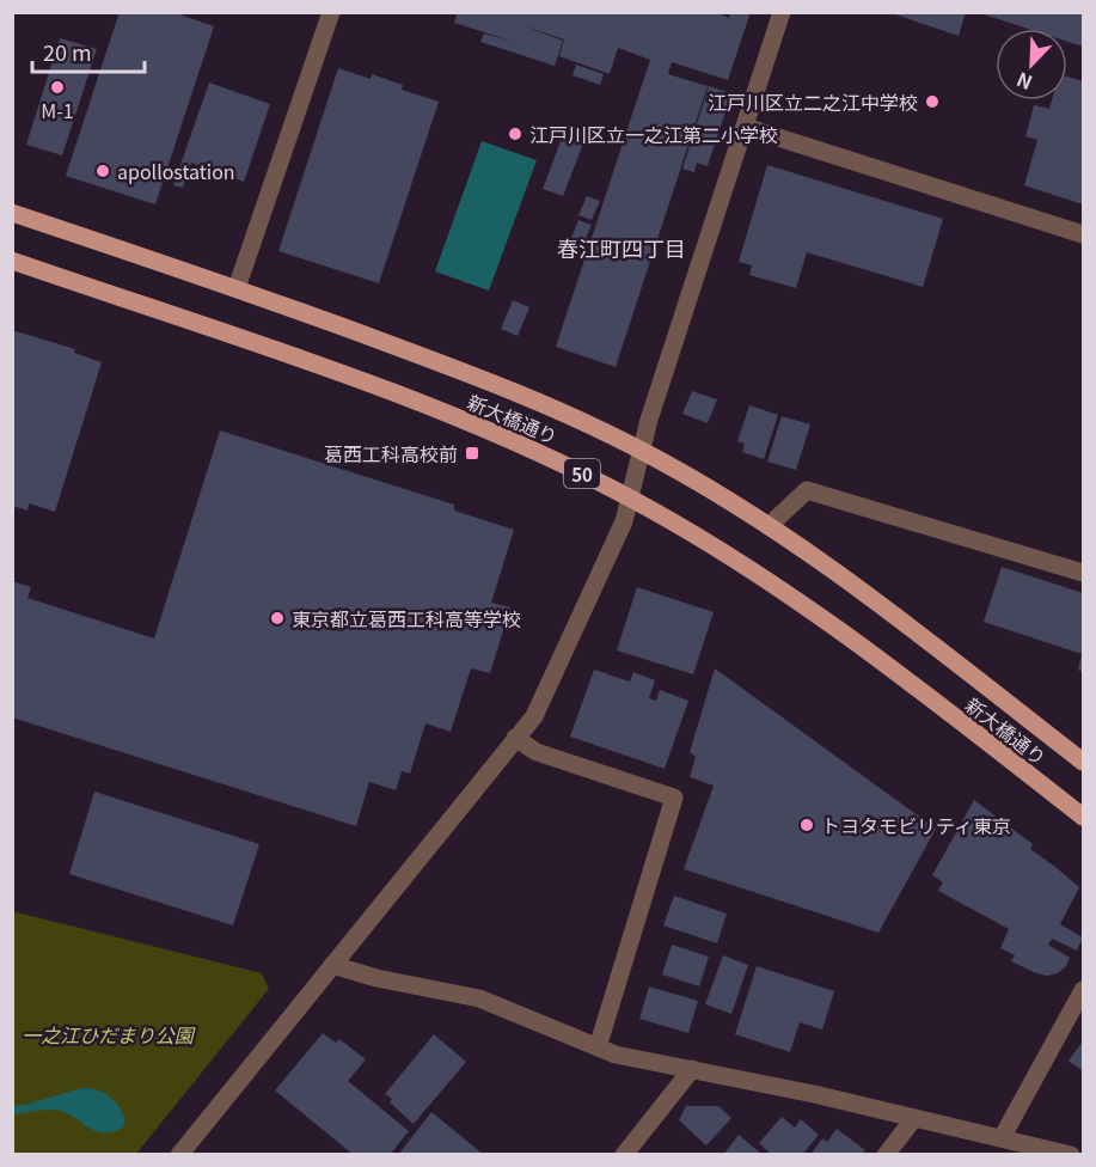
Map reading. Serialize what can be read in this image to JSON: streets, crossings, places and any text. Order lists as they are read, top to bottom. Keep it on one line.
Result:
{"streets":{"main road":["新大橋通り","50"]},"districts":["春江町四丁目"],"parks":["一之江ひだまり公園"],"places":{"other":["M-1","江戸川区立二之江中学校","江戸川区立一之江第二小学校","apollostation","東京都立葛西工科高等学校","トヨタモビリティ東京"],"transit":["葛西工科高校前"]},"scale_bar":"20 m","north":"bottom left"}
